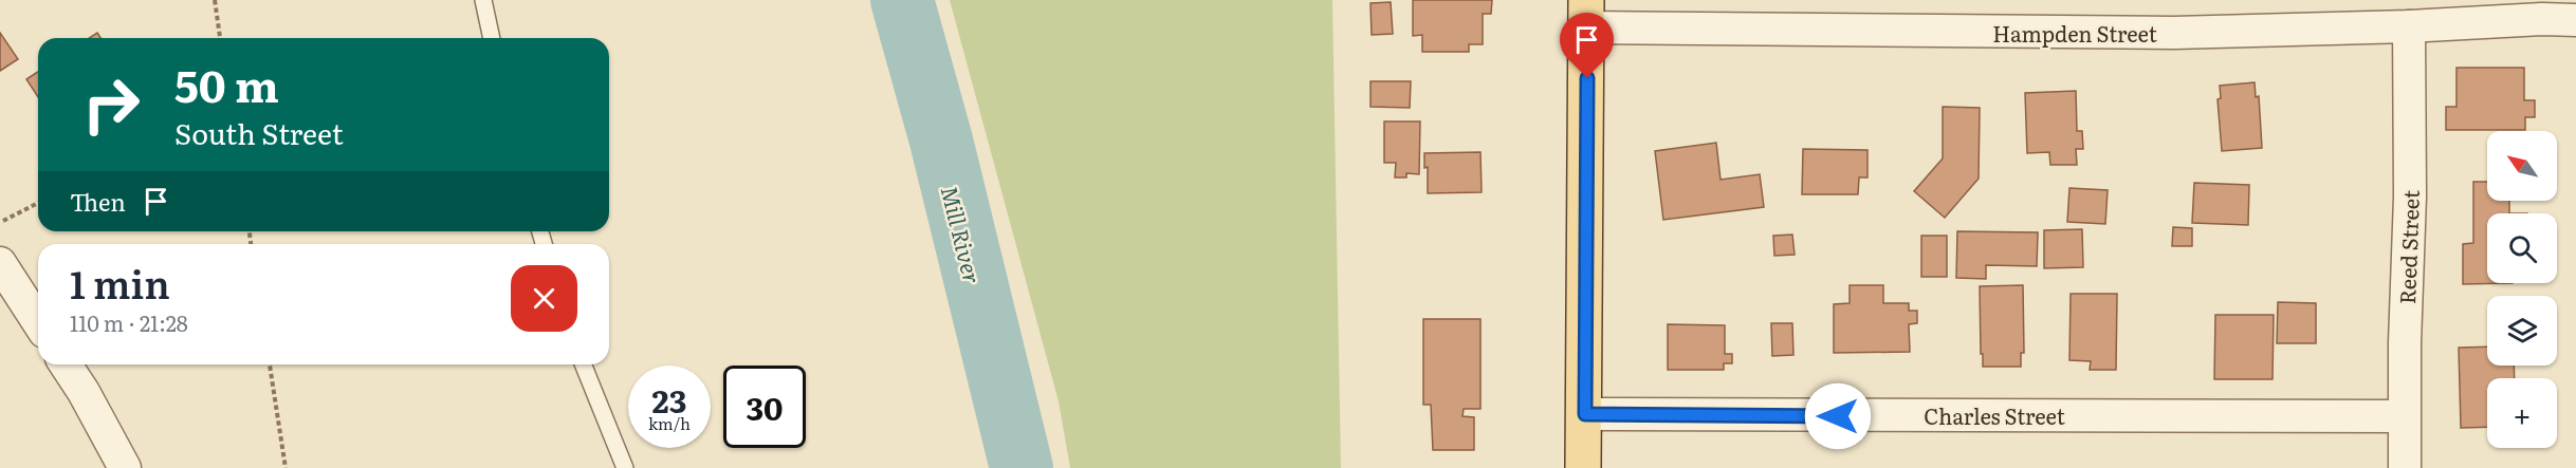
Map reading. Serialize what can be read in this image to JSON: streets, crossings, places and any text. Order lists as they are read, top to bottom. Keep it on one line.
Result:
{"streets":{"street":["Hampden Street","Reed Street","Charles Street"]},"crossings":[["Hampden Street","Reed Street"],["Reed Street","Charles Street"]],"water":["Mill River"],"north":"top left","page":{"turn":["50 m","South Street"],"map_buttons":"+","then":"Then","heading":["1 min","110 m · 21:28"],"speed":"23 km/h","limit":"30"}}
